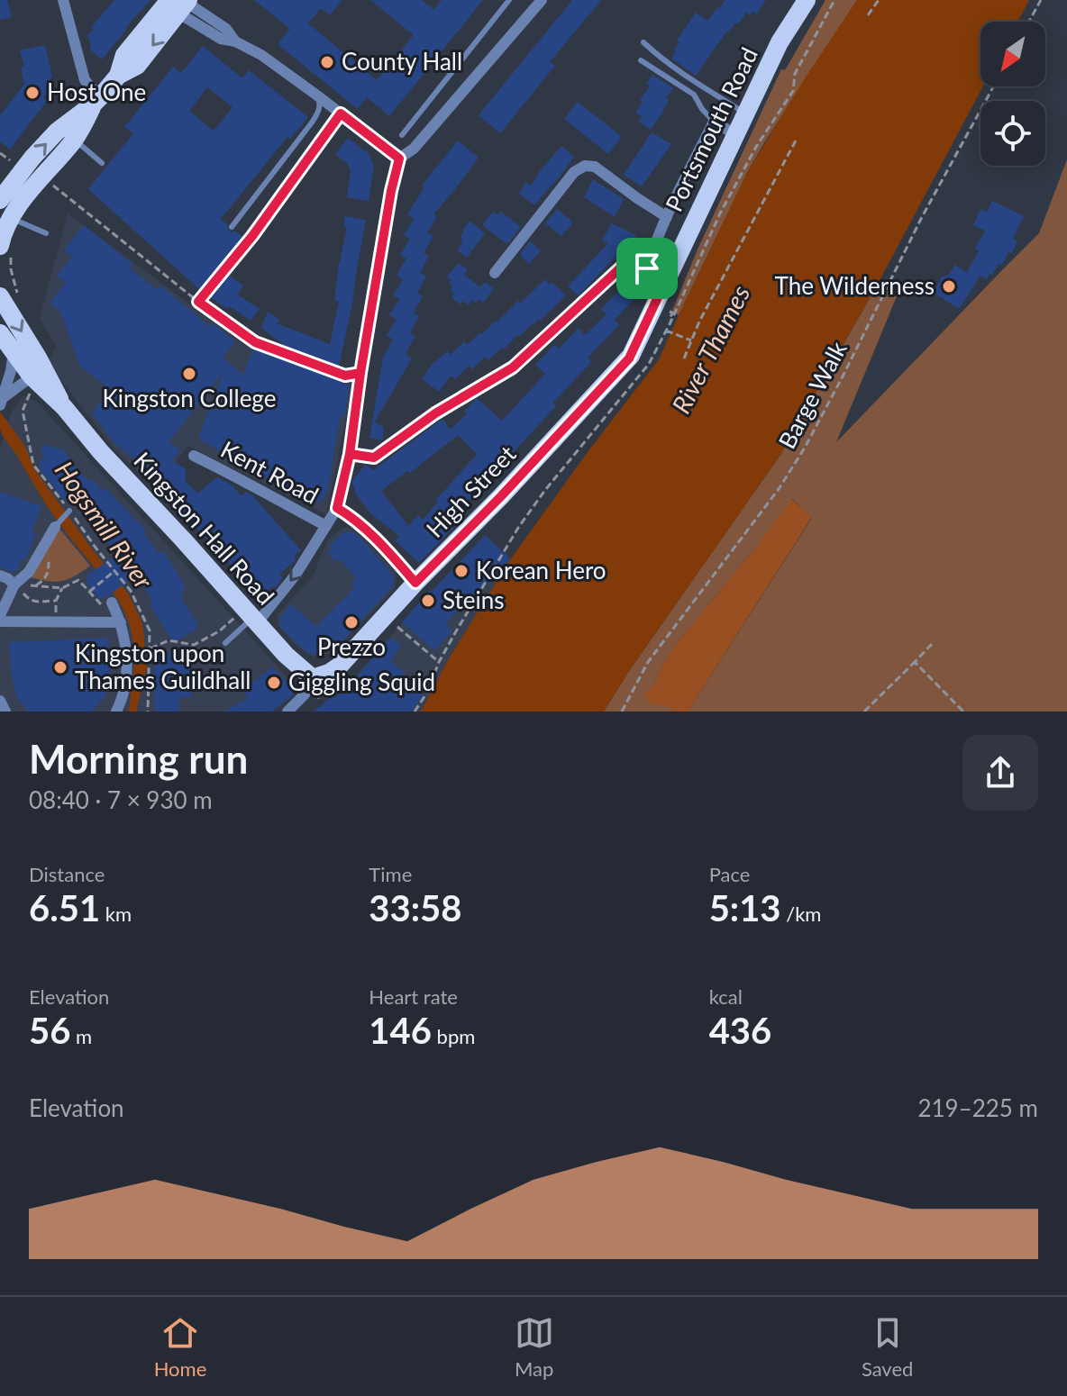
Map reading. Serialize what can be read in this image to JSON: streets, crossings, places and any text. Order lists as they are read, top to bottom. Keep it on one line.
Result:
{"streets":{"main road":["Portsmouth Road","High Street","Kingston Hall Road"],"street":["Kent Road"],"path":["Barge Walk"]},"crossings":[["Portsmouth Road","High Street"],["High Street","Kingston Hall Road"]],"water":["River Thames","Hogsmill River"],"places":["County Hall","Host One","The Wilderness","Kingston College","Korean Hero","Steins","Prezzo","Kingston upon Thames Guildhall","Giggling Squid"],"north":"bottom left","page":{"heading":["Morning run","08:40 · 7 × 930 m"],"stats":[["Distance","6.51 km"],["Time","33:58"],["Pace","5:13 /km"],["Elevation","56 m"],["Heart rate","146 bpm"],["kcal","436"]],"chart":["Elevation","219–225 m"],"tabs":["Home","Map","Saved"]}}
